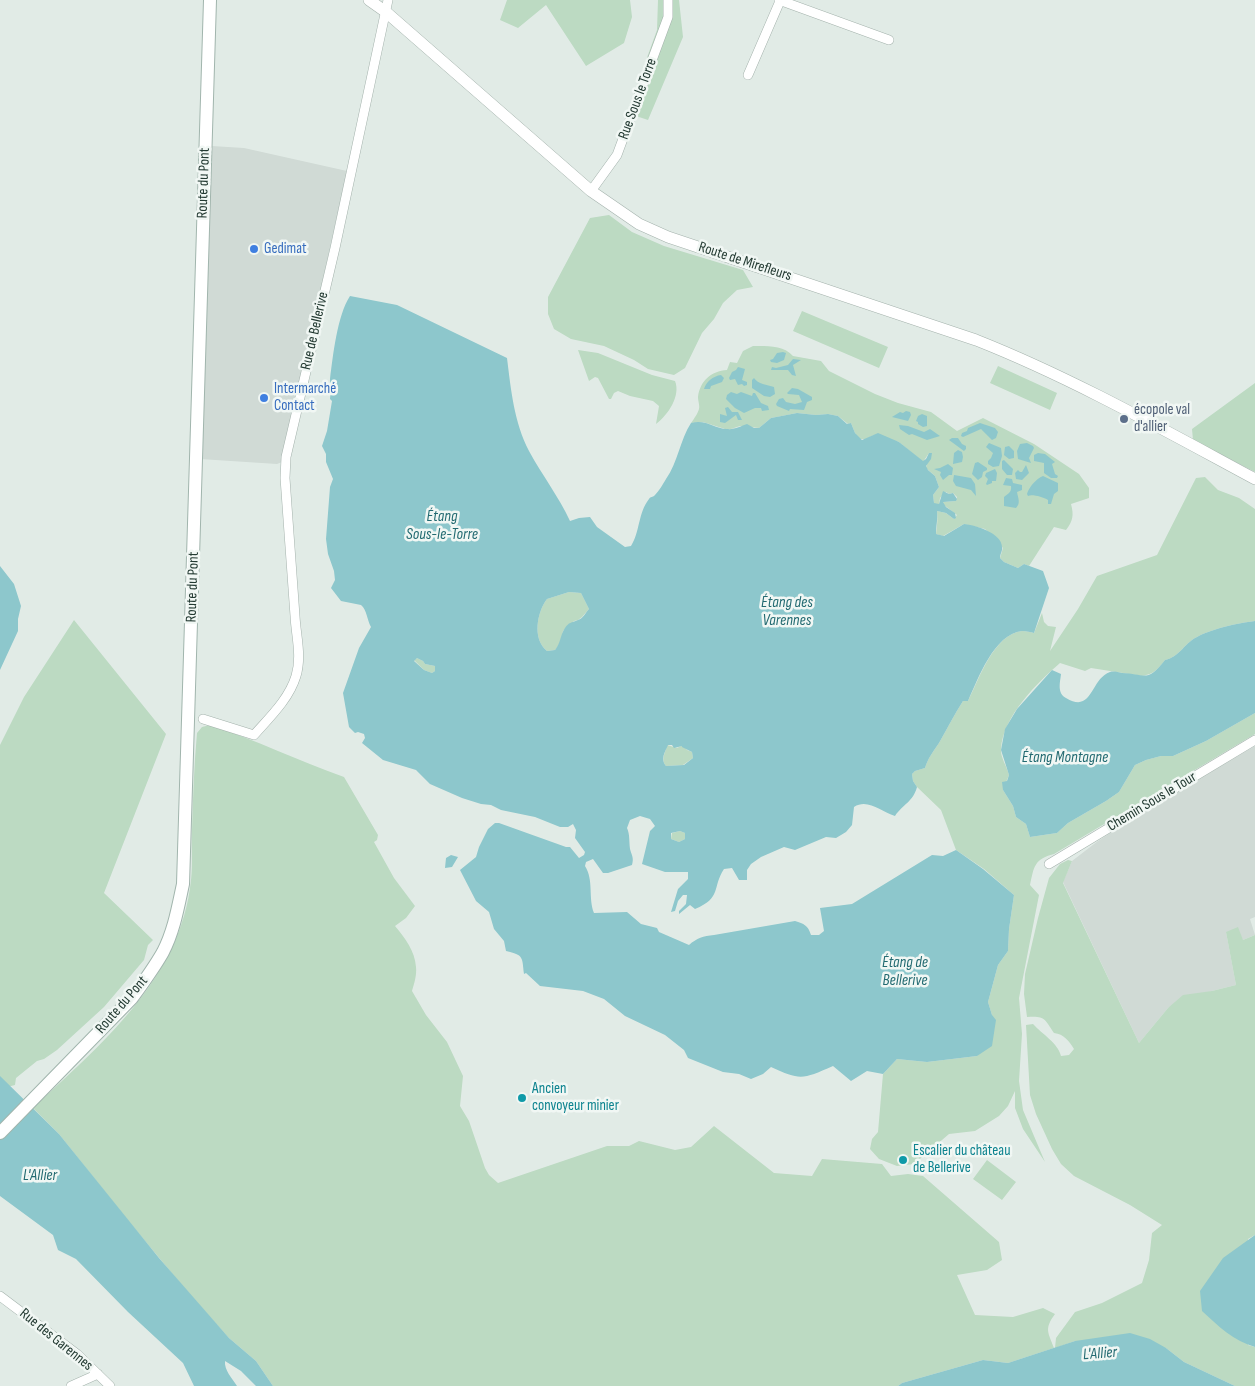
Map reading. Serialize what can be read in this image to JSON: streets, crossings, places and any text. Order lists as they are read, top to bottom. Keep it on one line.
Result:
{"streets":{"main road":["Route du Pont"],"street":["Rue Sous le Torre","Route de Mirefleurs","Rue de Bellerive","Chemin Sous le Tour","Rue des Garennes"]},"crossings":[["Rue Sous le Torre","Route de Mirefleurs"],["Route de Mirefleurs","Rue de Bellerive"]],"water":["Étang Sous-le-Torre","Étang des Varennes","Étang Montagne","Étang de Bellerive","L'Allier"],"places":["Gedimat","Intermarché Contact","écopole val d'allier","Ancien convoyeur minier","Escalier du château de Bellerive"]}
